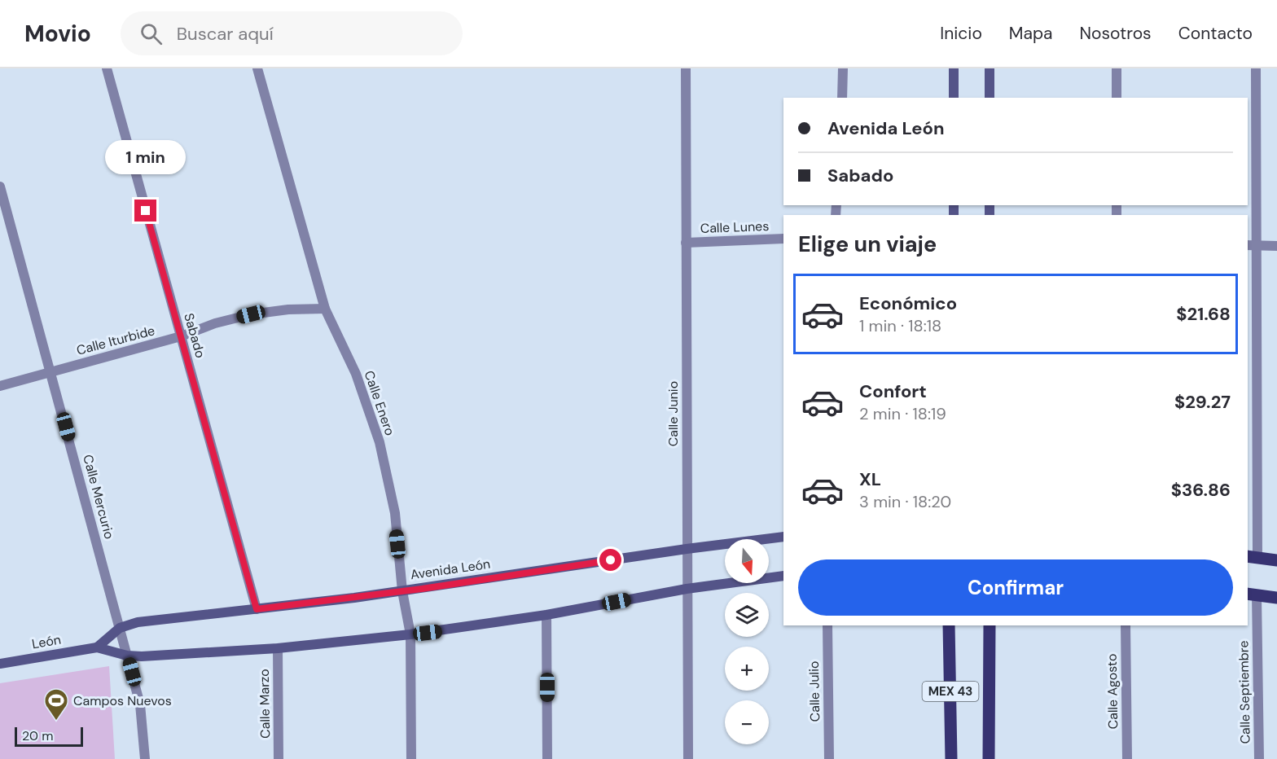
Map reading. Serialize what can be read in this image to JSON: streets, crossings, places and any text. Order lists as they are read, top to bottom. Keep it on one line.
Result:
{"streets":{"main road":["MEX 43"],"street":["Calle Lunes","Sabado","Calle Iturbide","Calle Enero","Calle Junio","Calle Mercurio","Avenida León","León","Calle Julio","Calle Agosto","Calle Septiembre","Calle Marzo"]},"crossings":[["Calle Lunes","Calle Junio"],["Sabado","Calle Iturbide"],["Sabado","Avenida León"],["Calle Iturbide","Calle Enero"],["Calle Iturbide","Calle Mercurio"],["Calle Enero","Avenida León"],["Calle Junio","Avenida León"],["Calle Mercurio","Avenida León"],["Calle Mercurio","León"]],"places":{"sports":["Campos Nuevos"]},"scale_bar":"20 m","north":"bottom","page":{"header":"Movio","search":"Buscar aquí","nav":["Inicio","Mapa","Nosotros","Contacto"],"banner":["Avenida León","Sabado"],"bubble":"1 min","heading":"Elige un viaje","list":[{"name":"Económico","note":"1 min · 18:18","value":"$21.68"},{"name":"Confort","note":"2 min · 18:19","value":"$29.27"},{"name":"XL","note":"3 min · 18:20","value":"$36.86"}],"map_buttons":["+","−"],"buttons":"Confirmar","scale":"20 m"}}
